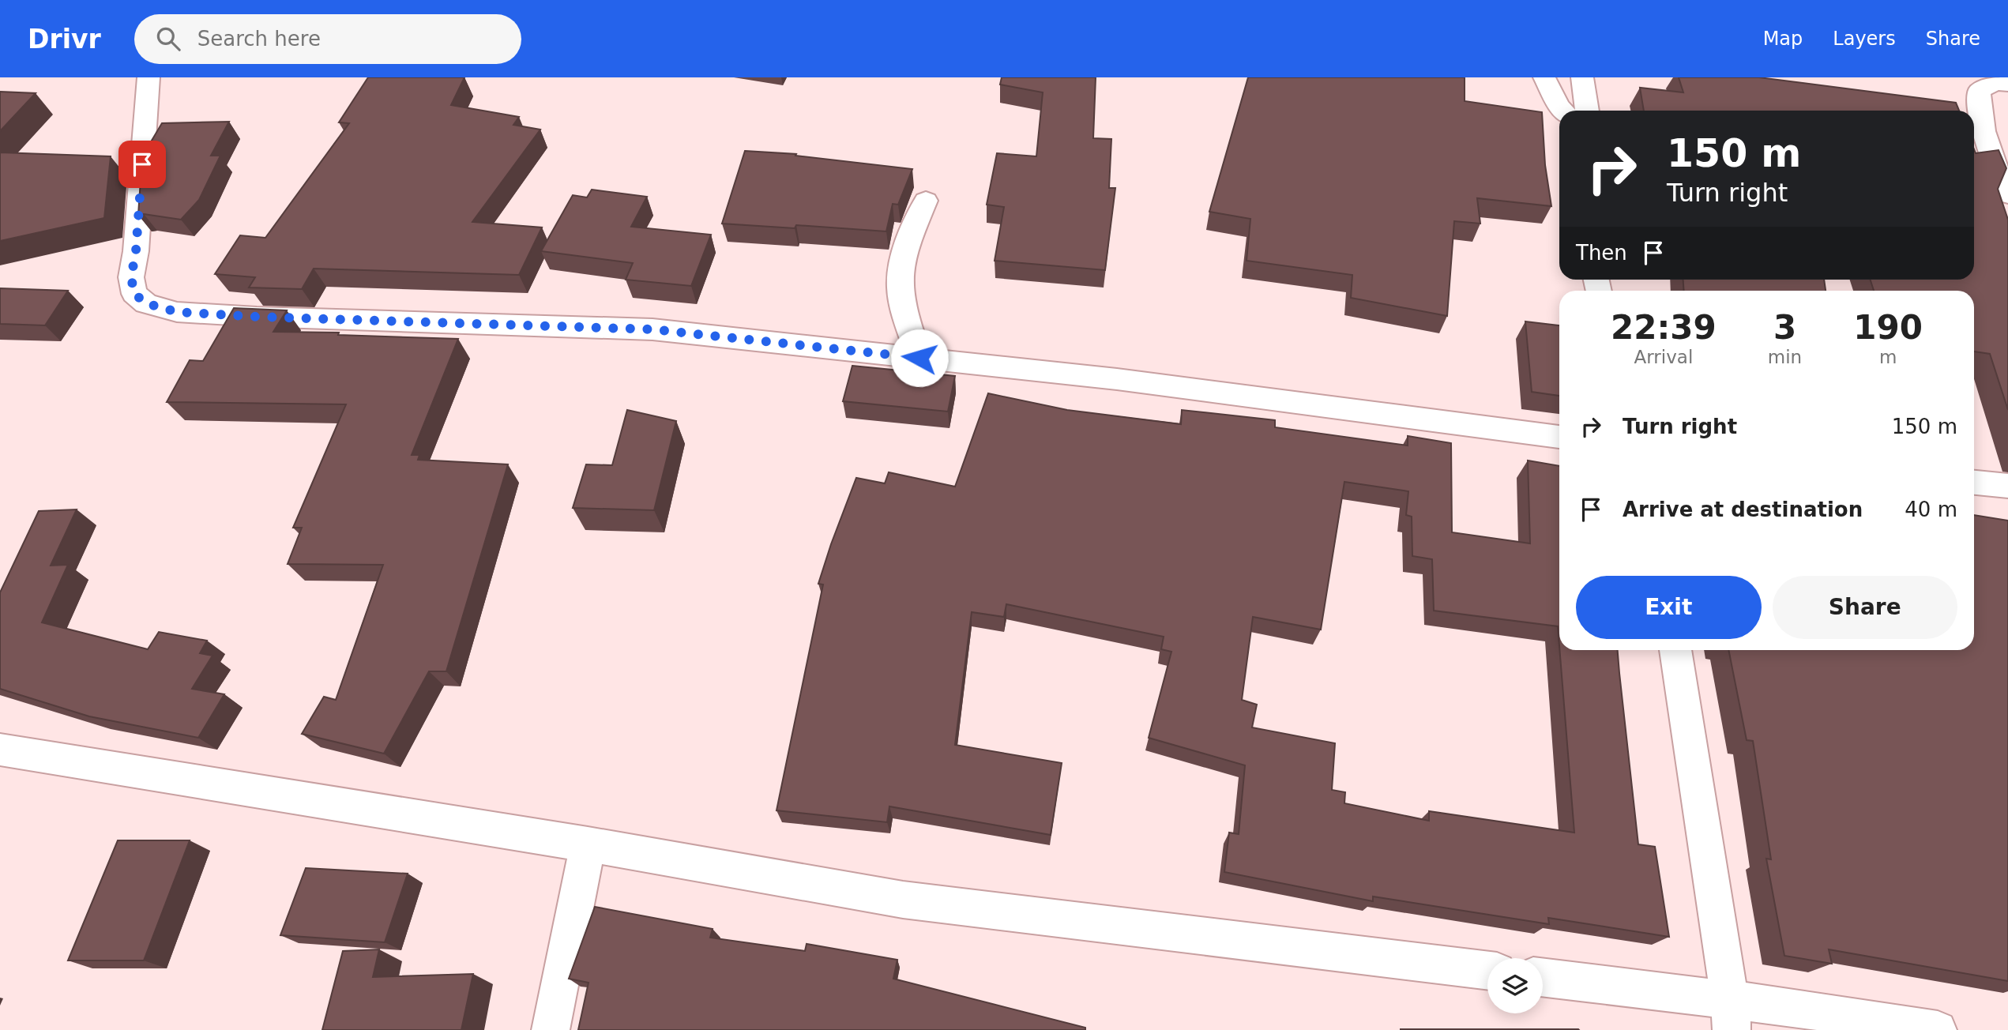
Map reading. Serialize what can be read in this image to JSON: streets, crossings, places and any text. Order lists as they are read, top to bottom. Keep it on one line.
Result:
{"page":{"header":"Drivr","search":"Search here","nav":["Map","Layers","Share"],"turn":["150 m","Turn right"],"then":"Then","eta":["22:39","Arrival","3","min","190","m"],"list":[{"name":"Turn right","value":"150 m"},{"name":"Arrive at destination","value":"40 m"}],"buttons":["Exit","Share"]}}
